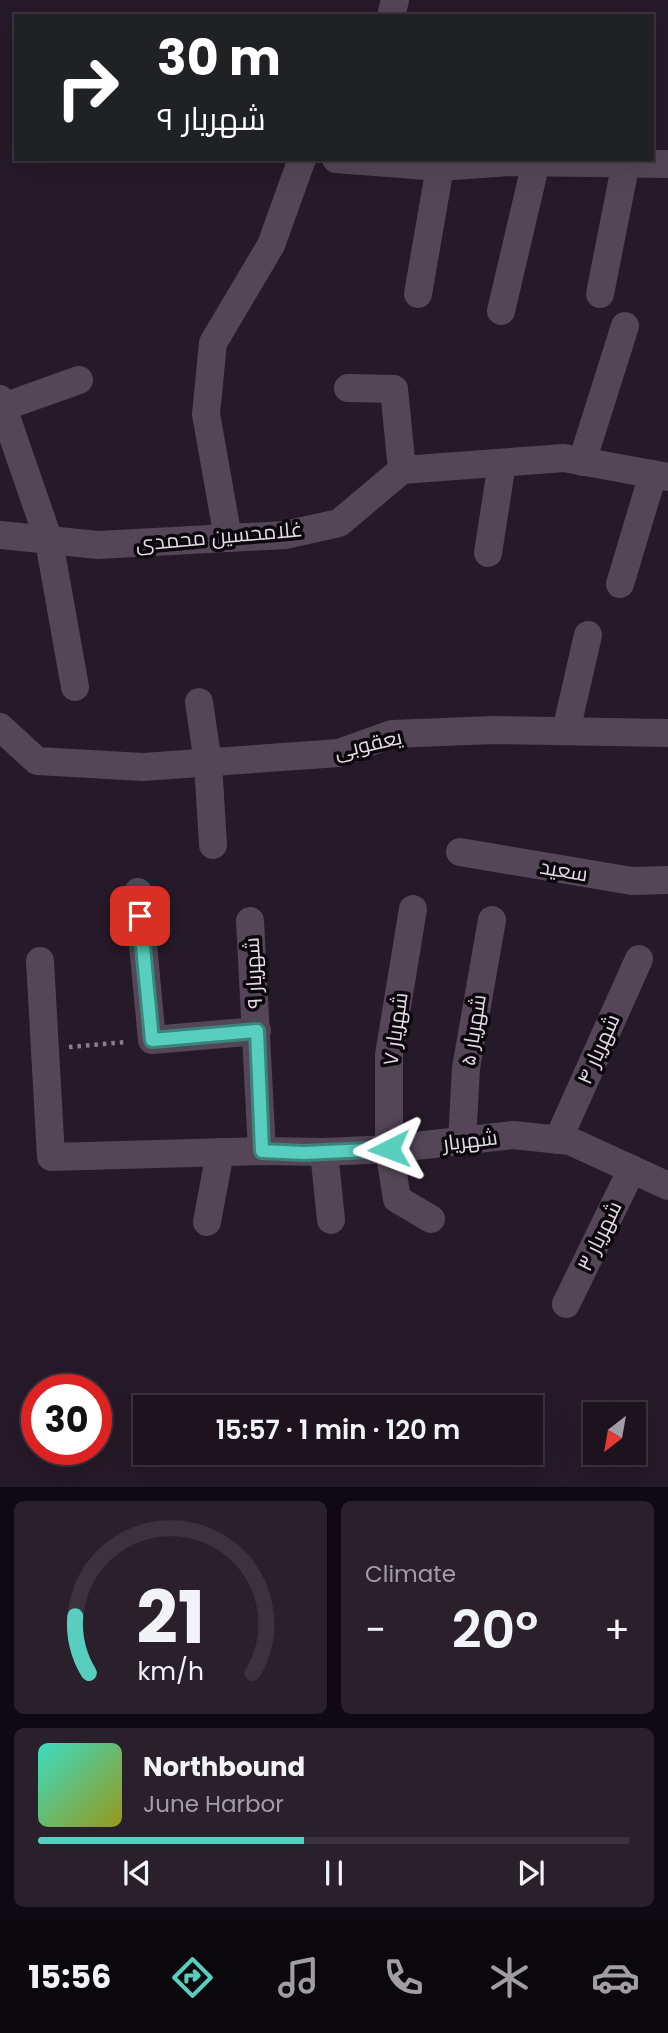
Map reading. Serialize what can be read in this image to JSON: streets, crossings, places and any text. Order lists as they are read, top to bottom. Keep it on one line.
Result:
{"streets":{"street":["غلامحسین محمدی","یعقوبی","سعید","شهریار ۹","شهریار ۷","شهریار ۵","شهریار ۴","شهریار","شهریار ۳"]},"crossings":[["شهریار ۹","شهریار"],["شهریار ۷","شهریار"],["شهریار ۵","شهریار"],["شهریار ۴","شهریار"],["شهریار","شهریار ۳"]],"north":"bottom left","page":{"turn":["30 m","شهریار ۹"],"limit":"30","trip":"15:57 · 1 min · 120 m","tile":"Climate","heat":["−","20°","+"],"song":["Northbound","June Harbor"],"tabs":"15:56","gauge":["21","km/h"]}}
